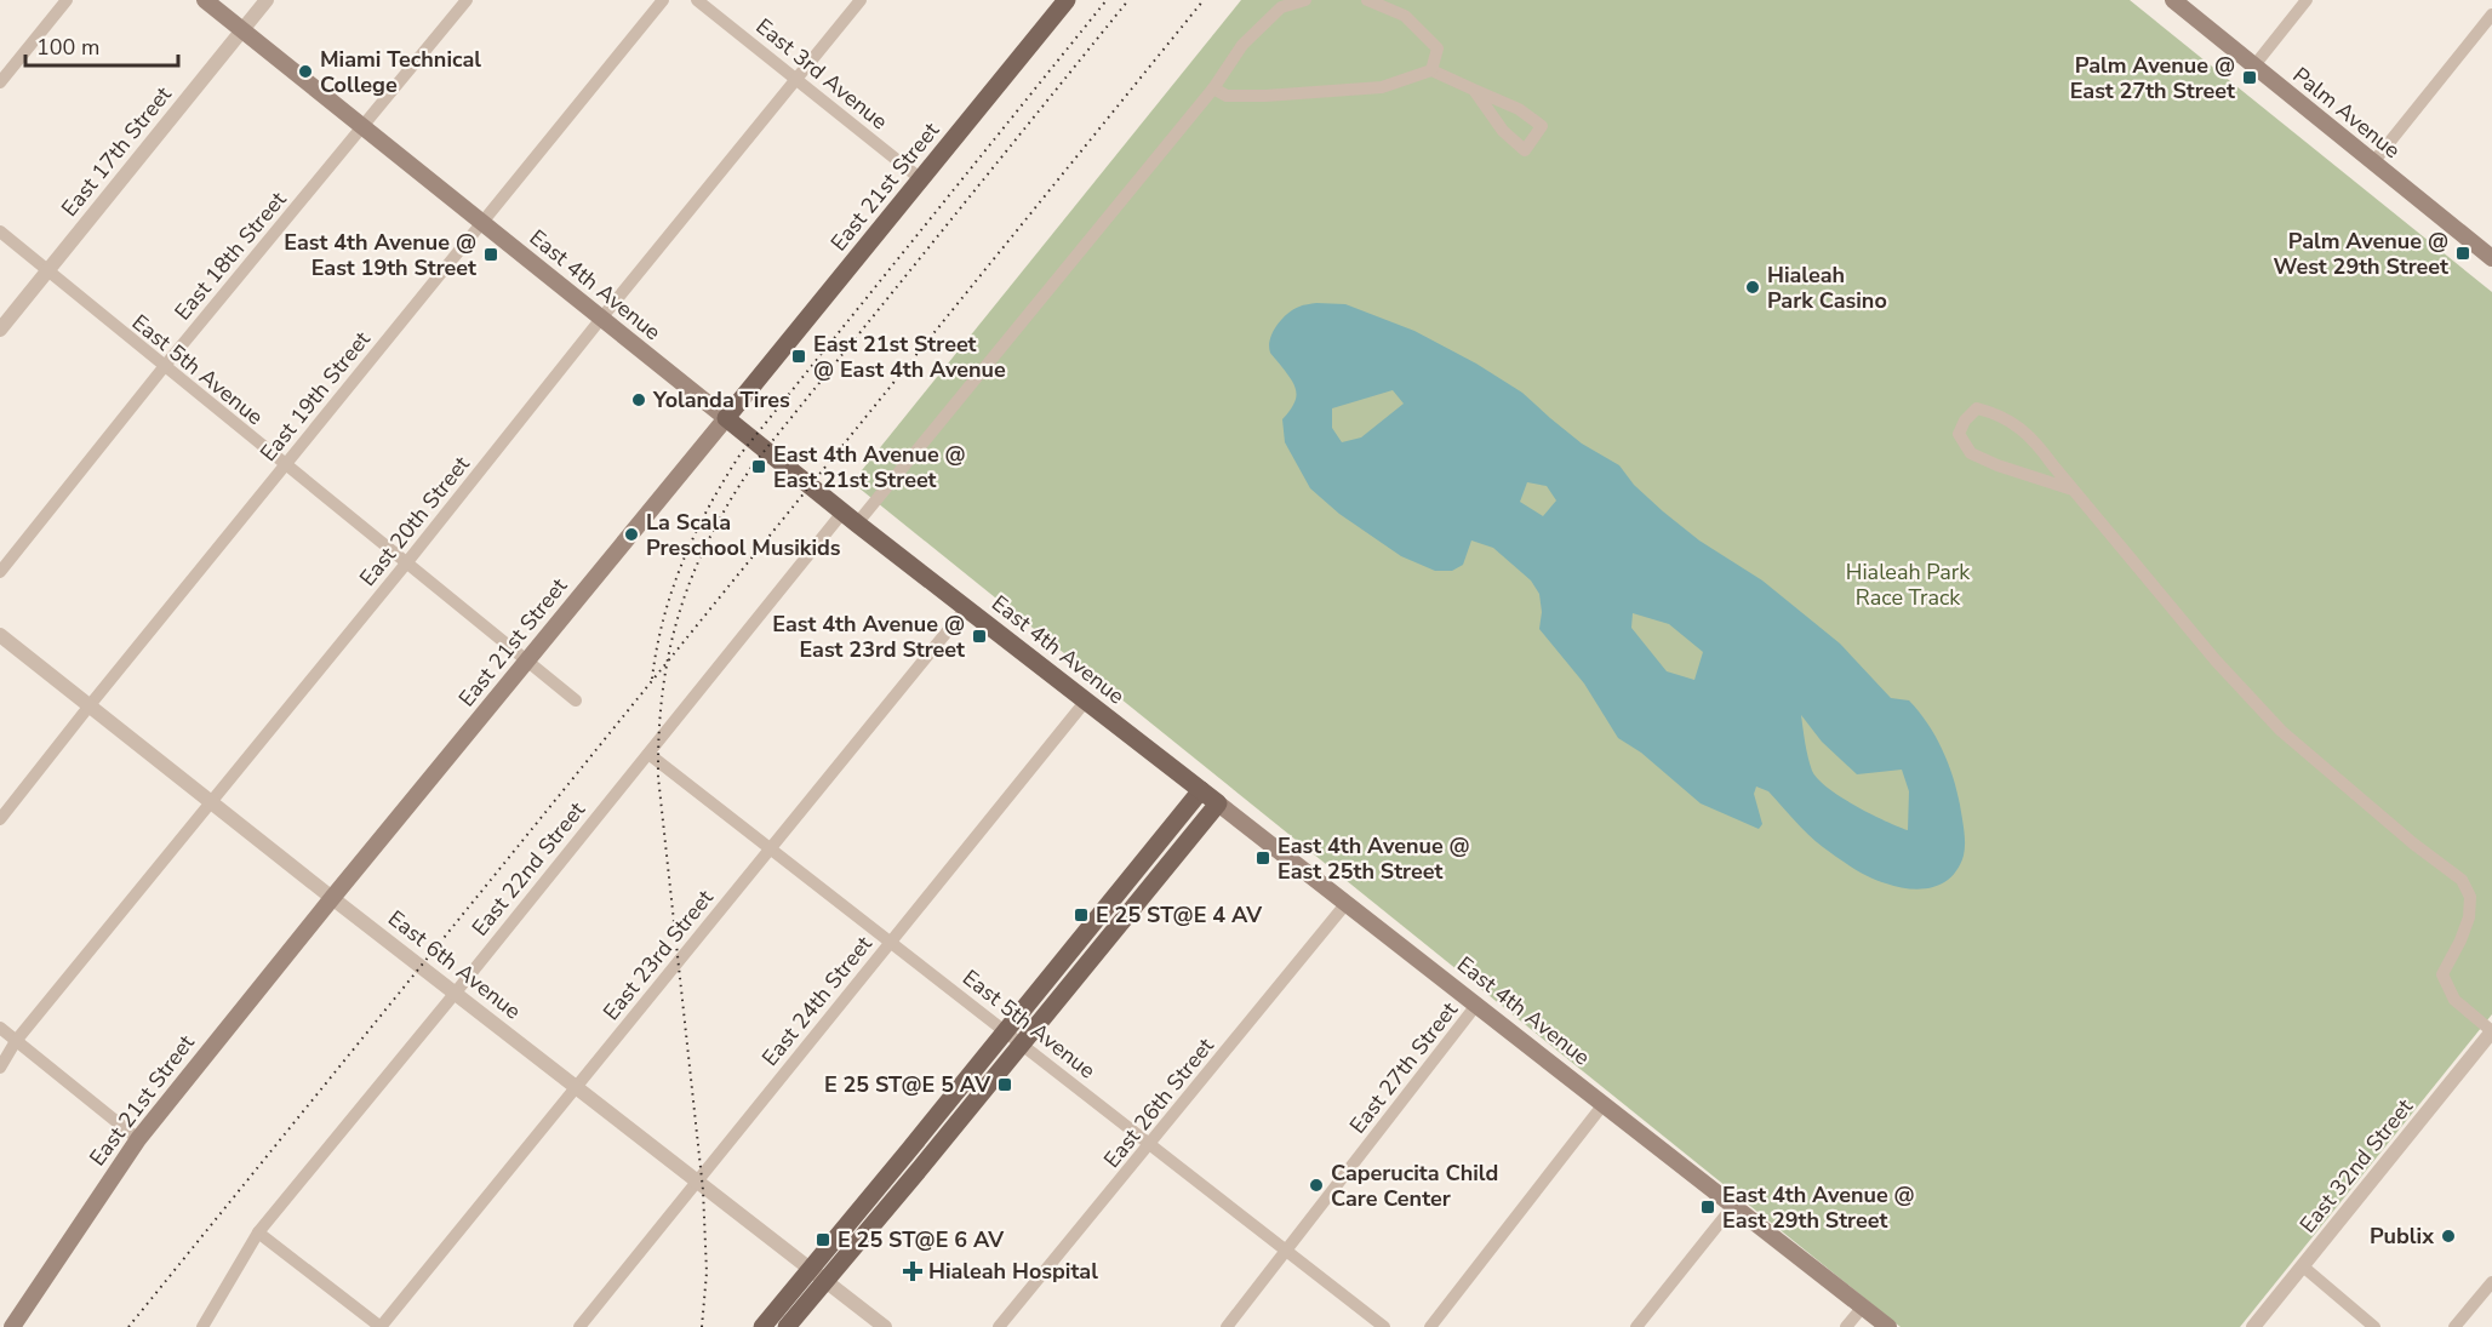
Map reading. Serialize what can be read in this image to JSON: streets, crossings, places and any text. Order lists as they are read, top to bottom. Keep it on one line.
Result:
{"streets":{"main road":["Palm Avenue","East 21st Street","East 4th Avenue"],"street":["East 3rd Avenue","East 17th Street","East 18th Street","East 5th Avenue","East 19th Street","East 20th Street","East 22nd Street","East 23rd Street","East 6th Avenue","East 24th Street","East 27th Street","East 26th Street","East 32nd Street"]},"crossings":[["East 3rd Avenue","East 21st Street"],["East 3rd Avenue","East 20th Street"],["East 17th Street","East 4th Avenue"],["East 17th Street","East 5th Avenue"],["East 21st Street","East 4th Avenue"],["East 21st Street","East 5th Avenue"],["East 21st Street","East 6th Avenue"],["East 18th Street","East 4th Avenue"],["East 18th Street","East 5th Avenue"],["East 4th Avenue","East 19th Street"],["East 4th Avenue","East 20th Street"],["East 4th Avenue","East 22nd Street"],["East 4th Avenue","East 23rd Street"],["East 4th Avenue","East 24th Street"],["East 4th Avenue","East 27th Street"],["East 4th Avenue","East 26th Street"],["East 5th Avenue","East 19th Street"],["East 5th Avenue","East 20th Street"],["East 5th Avenue","East 22nd Street"],["East 5th Avenue","East 23rd Street"],["East 5th Avenue","East 24th Street"],["East 5th Avenue","East 27th Street"],["East 5th Avenue","East 26th Street"],["East 19th Street","East 6th Avenue"],["East 20th Street","East 6th Avenue"],["East 22nd Street","East 6th Avenue"],["East 23rd Street","East 6th Avenue"],["East 6th Avenue","East 24th Street"]],"parks":["Hialeah Park Race Track"],"places":{"other":["Miami Technical College","Hialeah Park Casino","Yolanda Tires","La Scala Preschool Musikids","Caperucita Child Care Center","Publix"],"transit":["Palm Avenue @ East 27th Street","Palm Avenue @ West 29th Street","East 4th Avenue @ East 19th Street","East 21st Street @ East 4th Avenue","East 4th Avenue @ East 21st Street","East 4th Avenue @ East 23rd Street","East 4th Avenue @ East 25th Street","E 25 ST@E 4 AV","E 25 ST@E 5 AV","East 4th Avenue @ East 29th Street","E 25 ST@E 6 AV"],"health":["Hialeah Hospital"]},"scale_bar":"100 m"}
